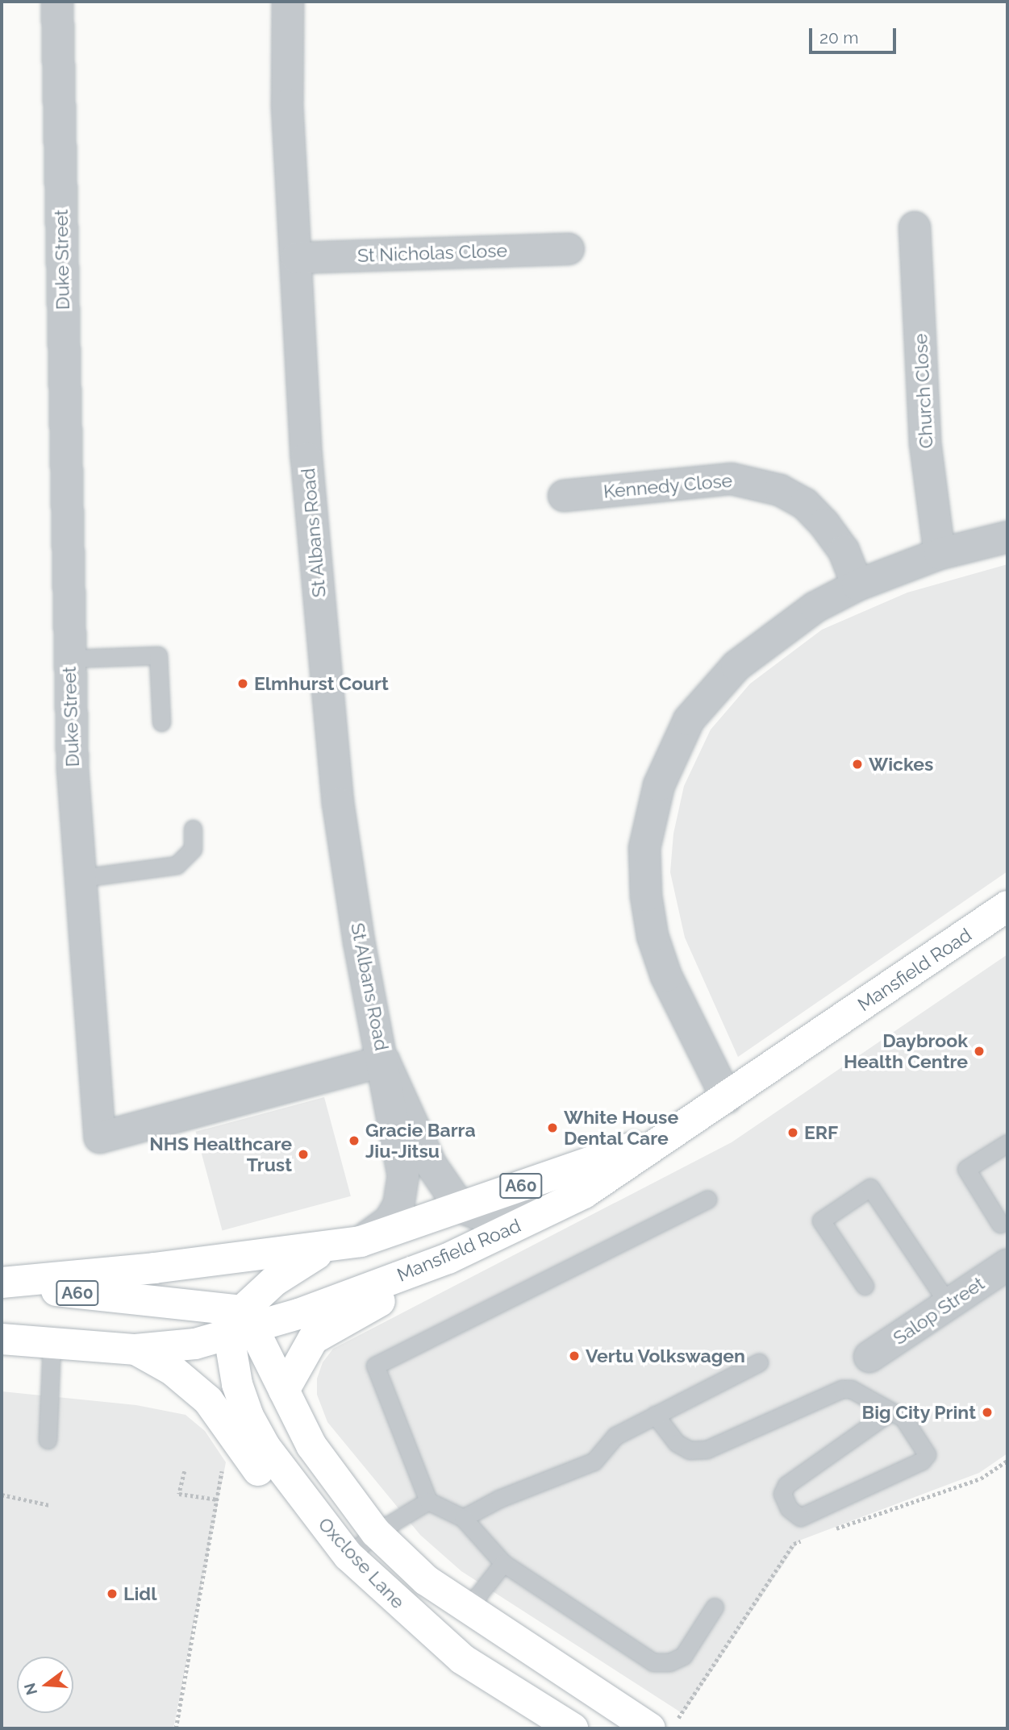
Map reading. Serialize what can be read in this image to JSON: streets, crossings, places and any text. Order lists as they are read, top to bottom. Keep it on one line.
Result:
{"streets":{"main road":["Mansfield Road","A60","Oxclose Lane"],"street":["St Nicholas Close","Duke Street","Church Close","Kennedy Close","St Albans Road","Salop Street"]},"crossings":[["St Nicholas Close","St Albans Road"],["Duke Street","St Albans Road"],["St Albans Road","Mansfield Road"],["Mansfield Road","A60"],["Mansfield Road","Oxclose Lane"],["A60","Oxclose Lane"]],"places":["Elmhurst Court","Wickes","Daybrook Health Centre","White House Dental Care","ERF","Gracie Barra Jiu-Jitsu","NHS Healthcare Trust","Vertu Volkswagen","Big City Print","Lidl"],"scale_bar":"20 m","north":"left"}
